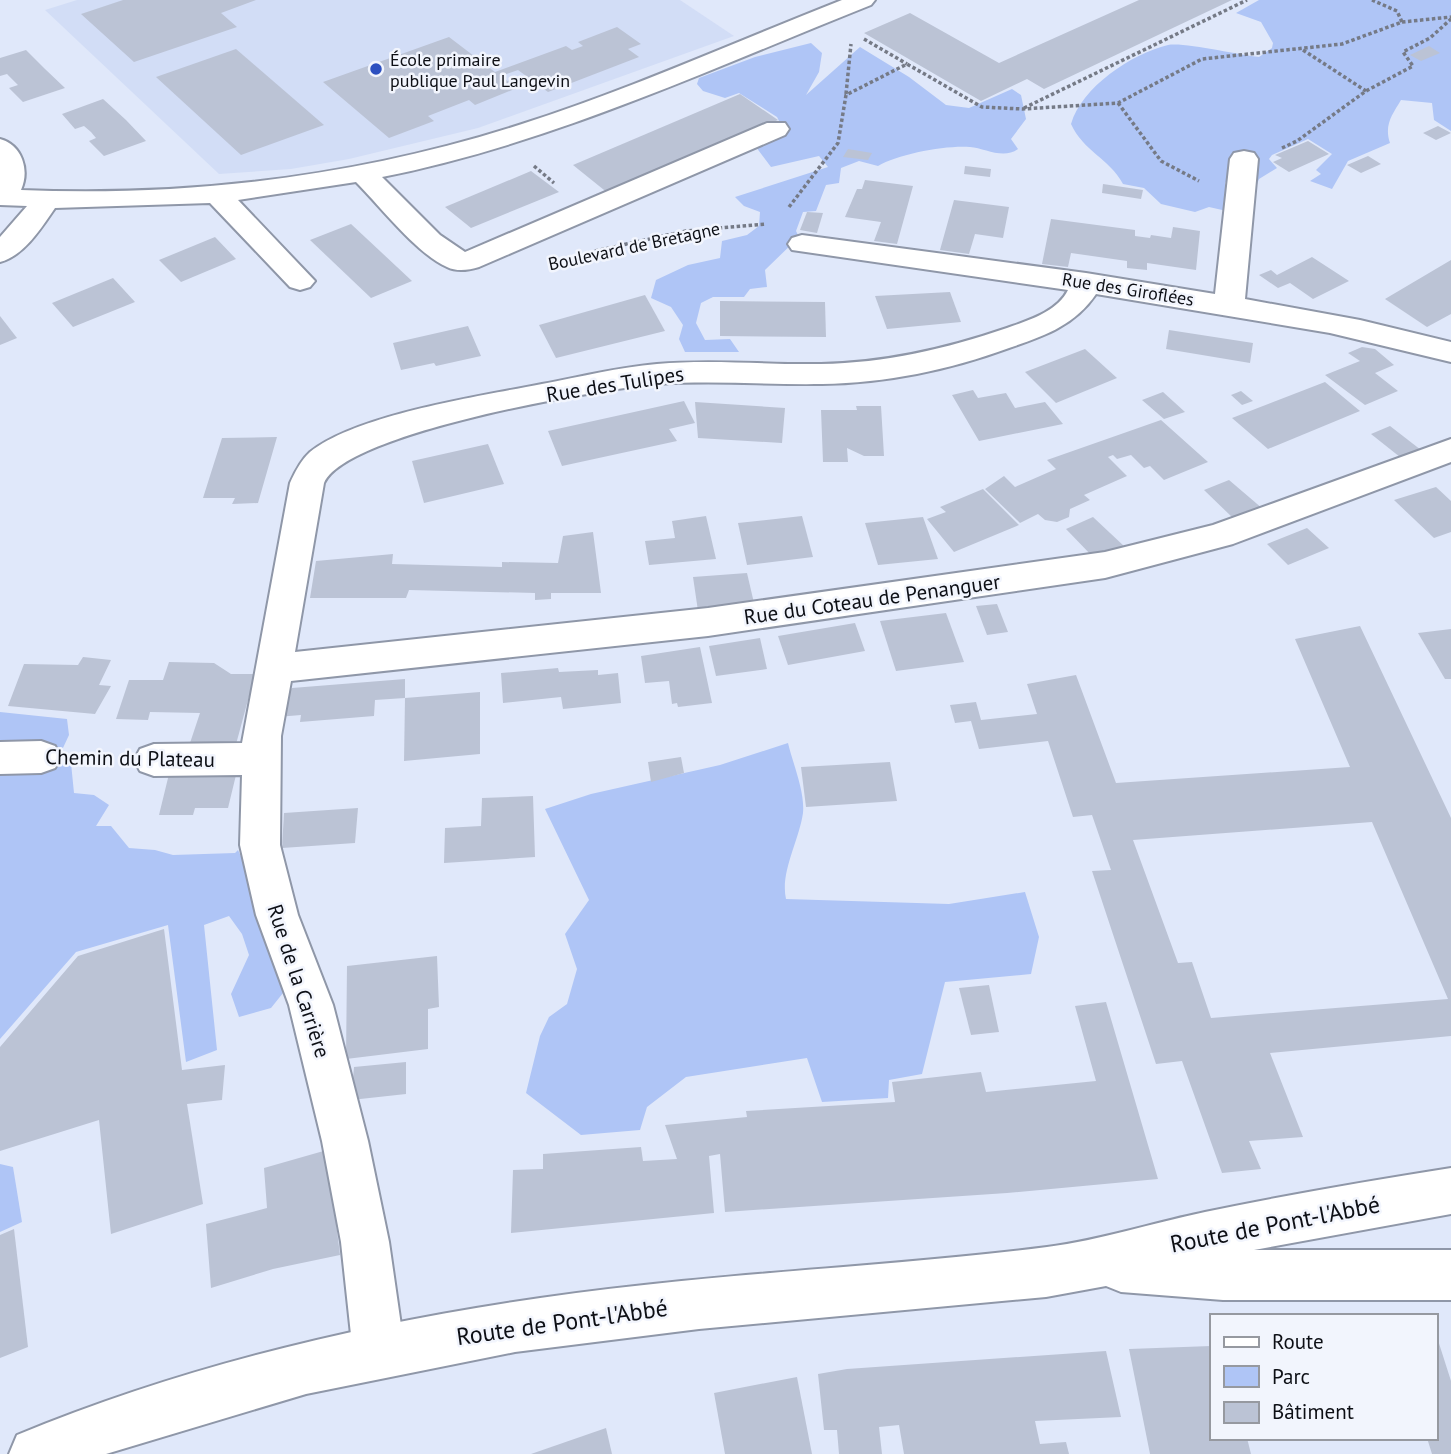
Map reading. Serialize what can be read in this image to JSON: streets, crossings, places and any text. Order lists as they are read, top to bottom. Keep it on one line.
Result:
{"streets":{"street":["Boulevard de Bretagne","Rue des Giroflées","Rue des Tulipes","Rue du Coteau de Penanguer","Chemin du Plateau","Rue de la Carrière","Route de Pont-l'Abbé"]},"crossings":[["Rue des Giroflées","Rue des Tulipes"],["Rue des Tulipes","Rue de la Carrière"],["Rue du Coteau de Penanguer","Rue de la Carrière"],["Chemin du Plateau","Rue de la Carrière"],["Rue de la Carrière","Route de Pont-l'Abbé"]],"places":["École primaire publique Paul Langevin"],"legend":["Route","Parc","Bâtiment"]}
